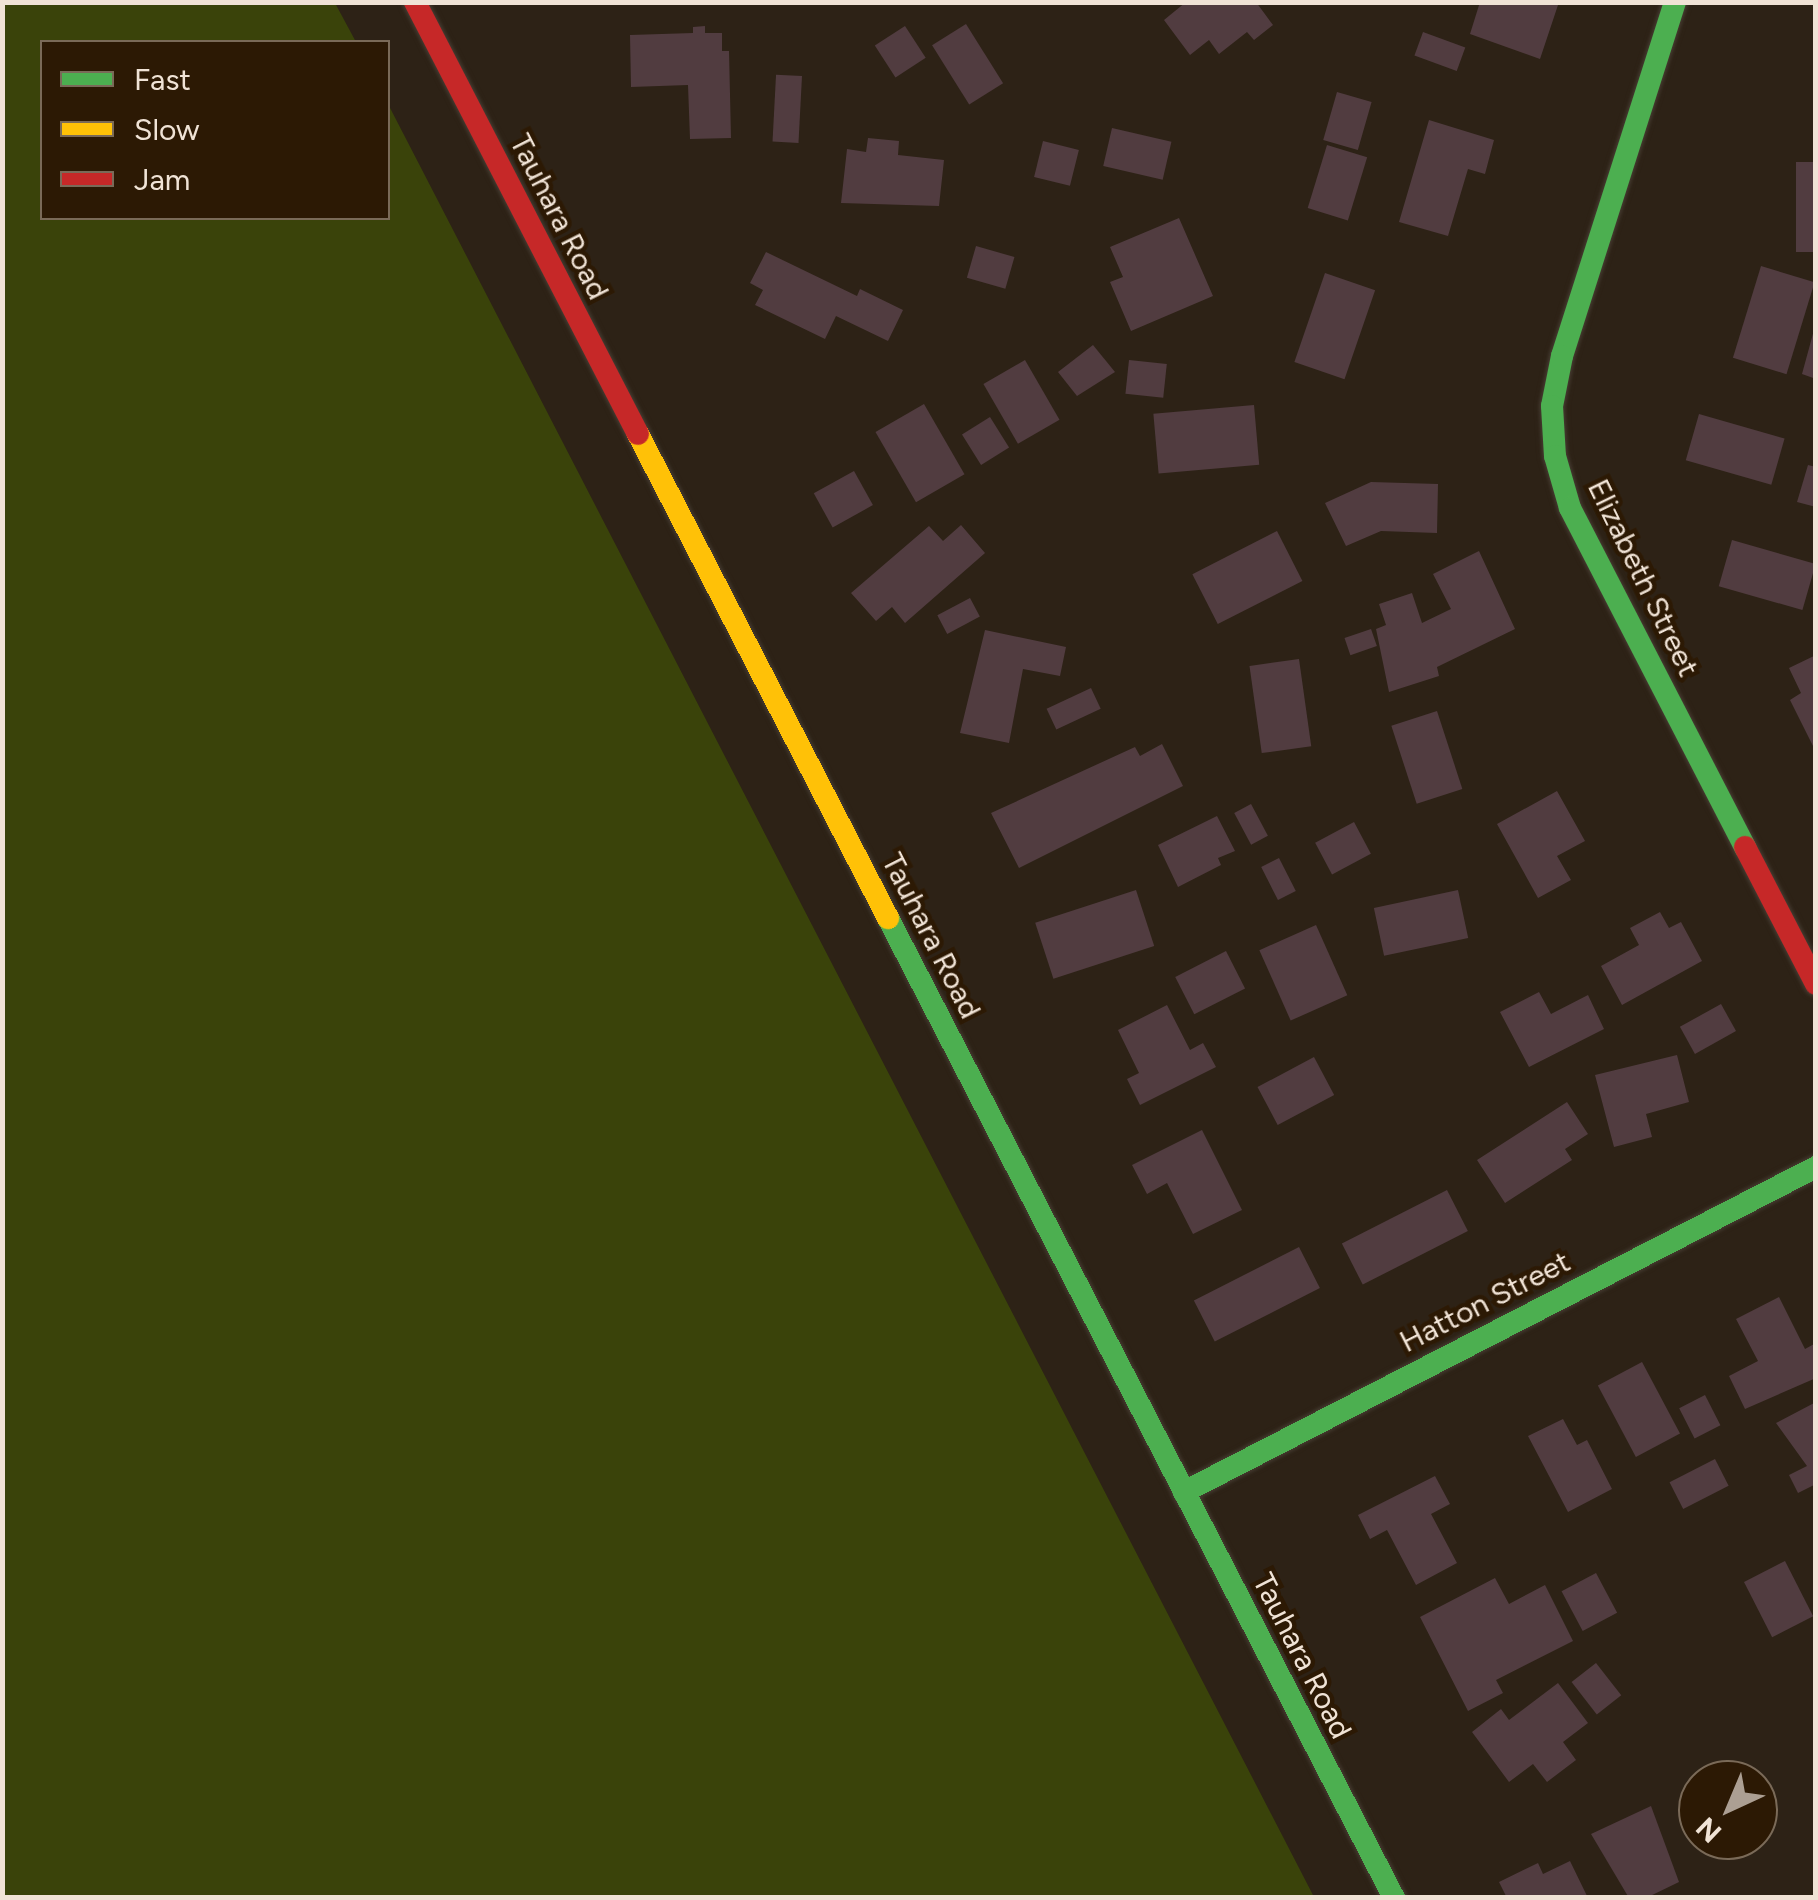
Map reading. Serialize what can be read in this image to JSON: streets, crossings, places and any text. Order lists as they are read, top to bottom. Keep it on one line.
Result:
{"streets":{"main road":["Tauhara Road","Elizabeth Street","Hatton Street"]},"crossings":[["Tauhara Road","Hatton Street"]],"legend":["Fast","Slow","Jam"],"north":"bottom left"}
